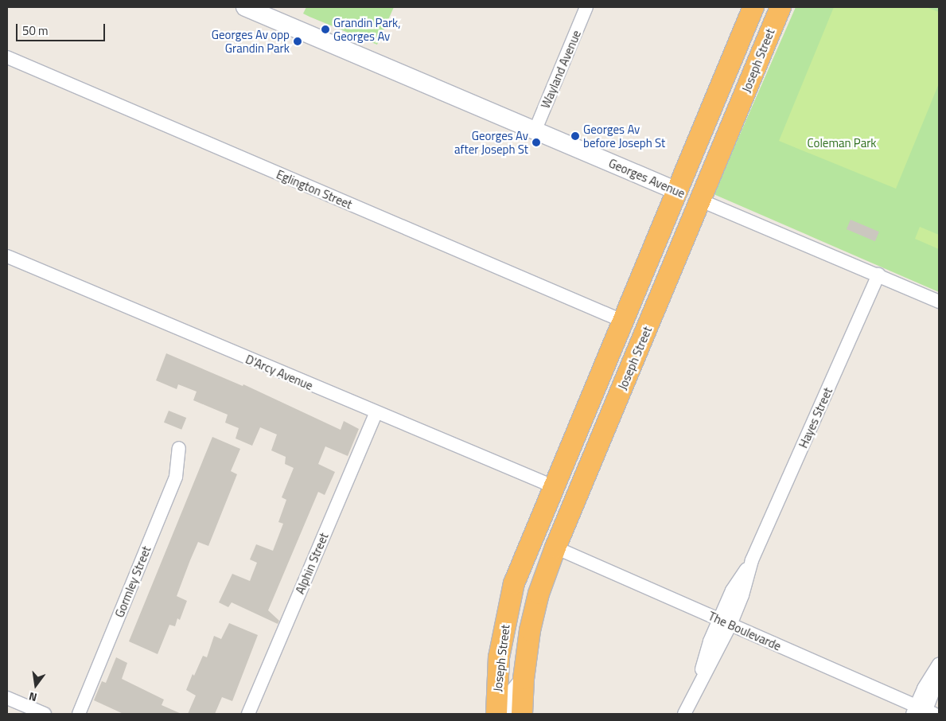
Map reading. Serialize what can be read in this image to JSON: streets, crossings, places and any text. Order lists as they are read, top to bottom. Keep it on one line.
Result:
{"streets":{"highway":["Joseph Street","Georges Avenue"],"street":["Wayland Avenue","Eglington Street","D'Arcy Avenue","Hayes Street","Alphin Street","Gormley Street","The Boulevarde"]},"crossings":[["Joseph Street","Georges Avenue"],["Joseph Street","Eglington Street"],["Joseph Street","D'Arcy Avenue"],["Joseph Street","The Boulevarde"],["Wayland Avenue","Georges Avenue"],["Georges Avenue","Hayes Street"],["D'Arcy Avenue","Alphin Street"],["Hayes Street","The Boulevarde"]],"parks":["Coleman Park"],"places":["Grandin Park, Georges Av","Georges Av opp Grandin Park","Georges Av before Joseph St","Georges Av after Joseph St"],"scale_bar":"50 m","north":"bottom"}
